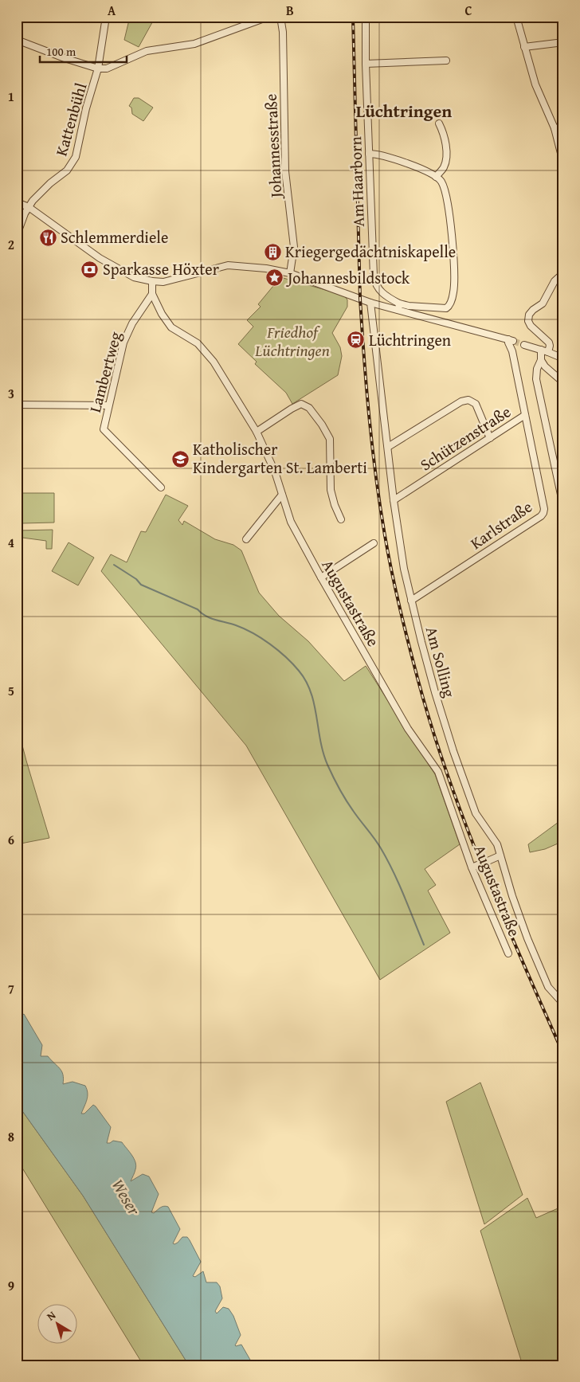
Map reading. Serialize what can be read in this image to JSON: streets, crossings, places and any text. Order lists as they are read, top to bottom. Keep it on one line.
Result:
{"streets":{"street":["Kattenbühl","Johannesstraße","Am Haarborn","Lambertweg","Schützenstraße","Karlstraße","Augustastraße","Am Solling"]},"crossings":[["Am Haarborn","Schützenstraße"],["Lambertweg","Augustastraße"],["Schützenstraße","Karlstraße"],["Schützenstraße","Am Solling"],["Karlstraße","Am Solling"]],"districts":["Lüchtringen"],"water":["Weser"],"parks":["Friedhof Lüchtringen"],"places":{"restaurant":["Schlemmerdiele"],"building":["Kriegergedächtniskapelle"],"bank":["Sparkasse Höxter"],"place":["Johannesbildstock"],"station":["Lüchtringen"],"school or university":["Katholischer Kindergarten St. Lamberti"]},"scale_bar":"100 m","north":"top left","grid":{"columns":["A","B","C"],"rows":["1","2","3","4","5","6","7","8","9"]}}
